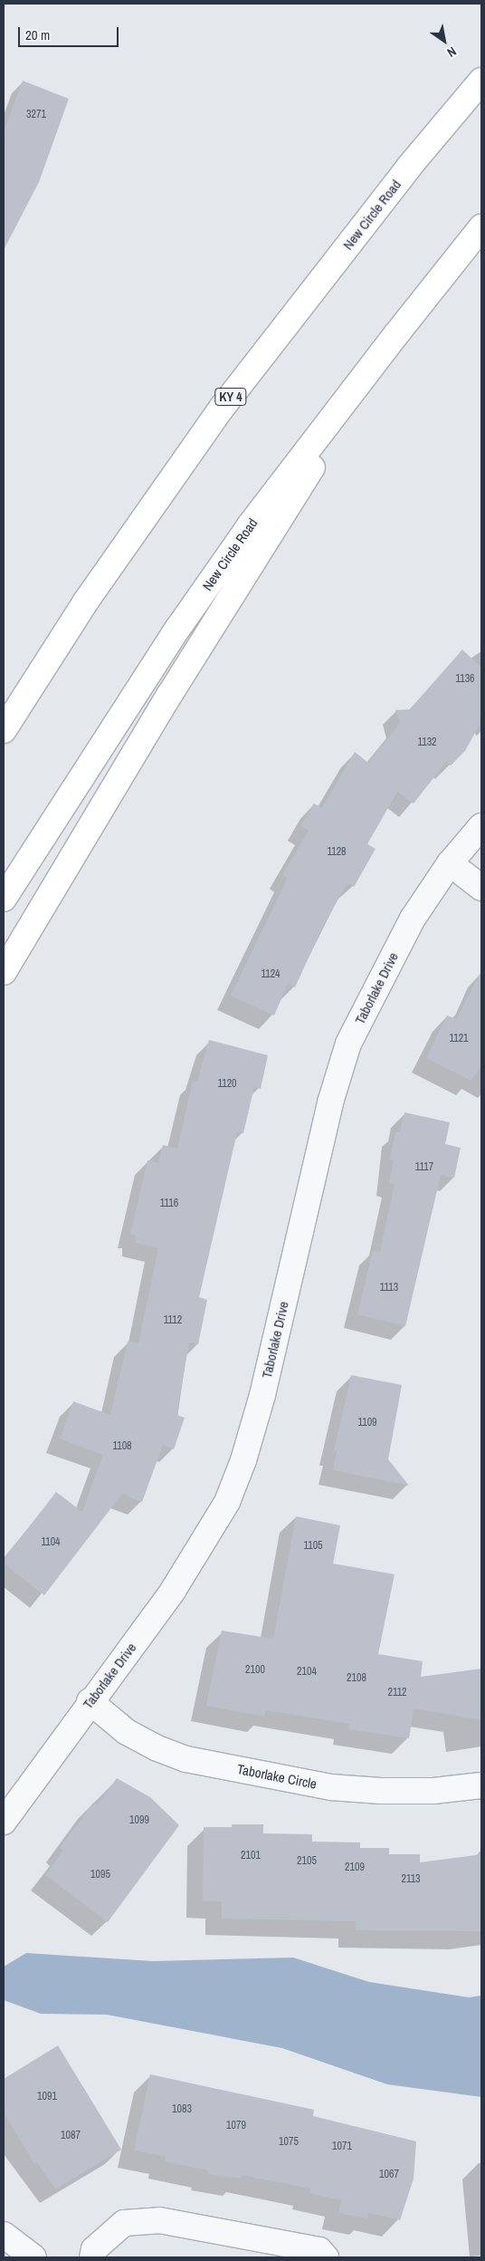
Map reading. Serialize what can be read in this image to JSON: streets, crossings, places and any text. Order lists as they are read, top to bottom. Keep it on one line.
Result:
{"streets":{"highway":["New Circle Road","KY 4"],"street":["Taborlake Drive","Taborlake Circle"]},"crossings":[["Taborlake Drive","Taborlake Circle"]],"house_numbers":["3271","1136","1132","1128","1124","1121","1120","1117","1116","1113","1112","1109","1108","1104","1105","2100","2104","2108","2112","1099","2101","2105","2109","1095","2113","1091","1083","1079","1087","1075","1071","1067"],"scale_bar":"20 m","north":"bottom right"}
